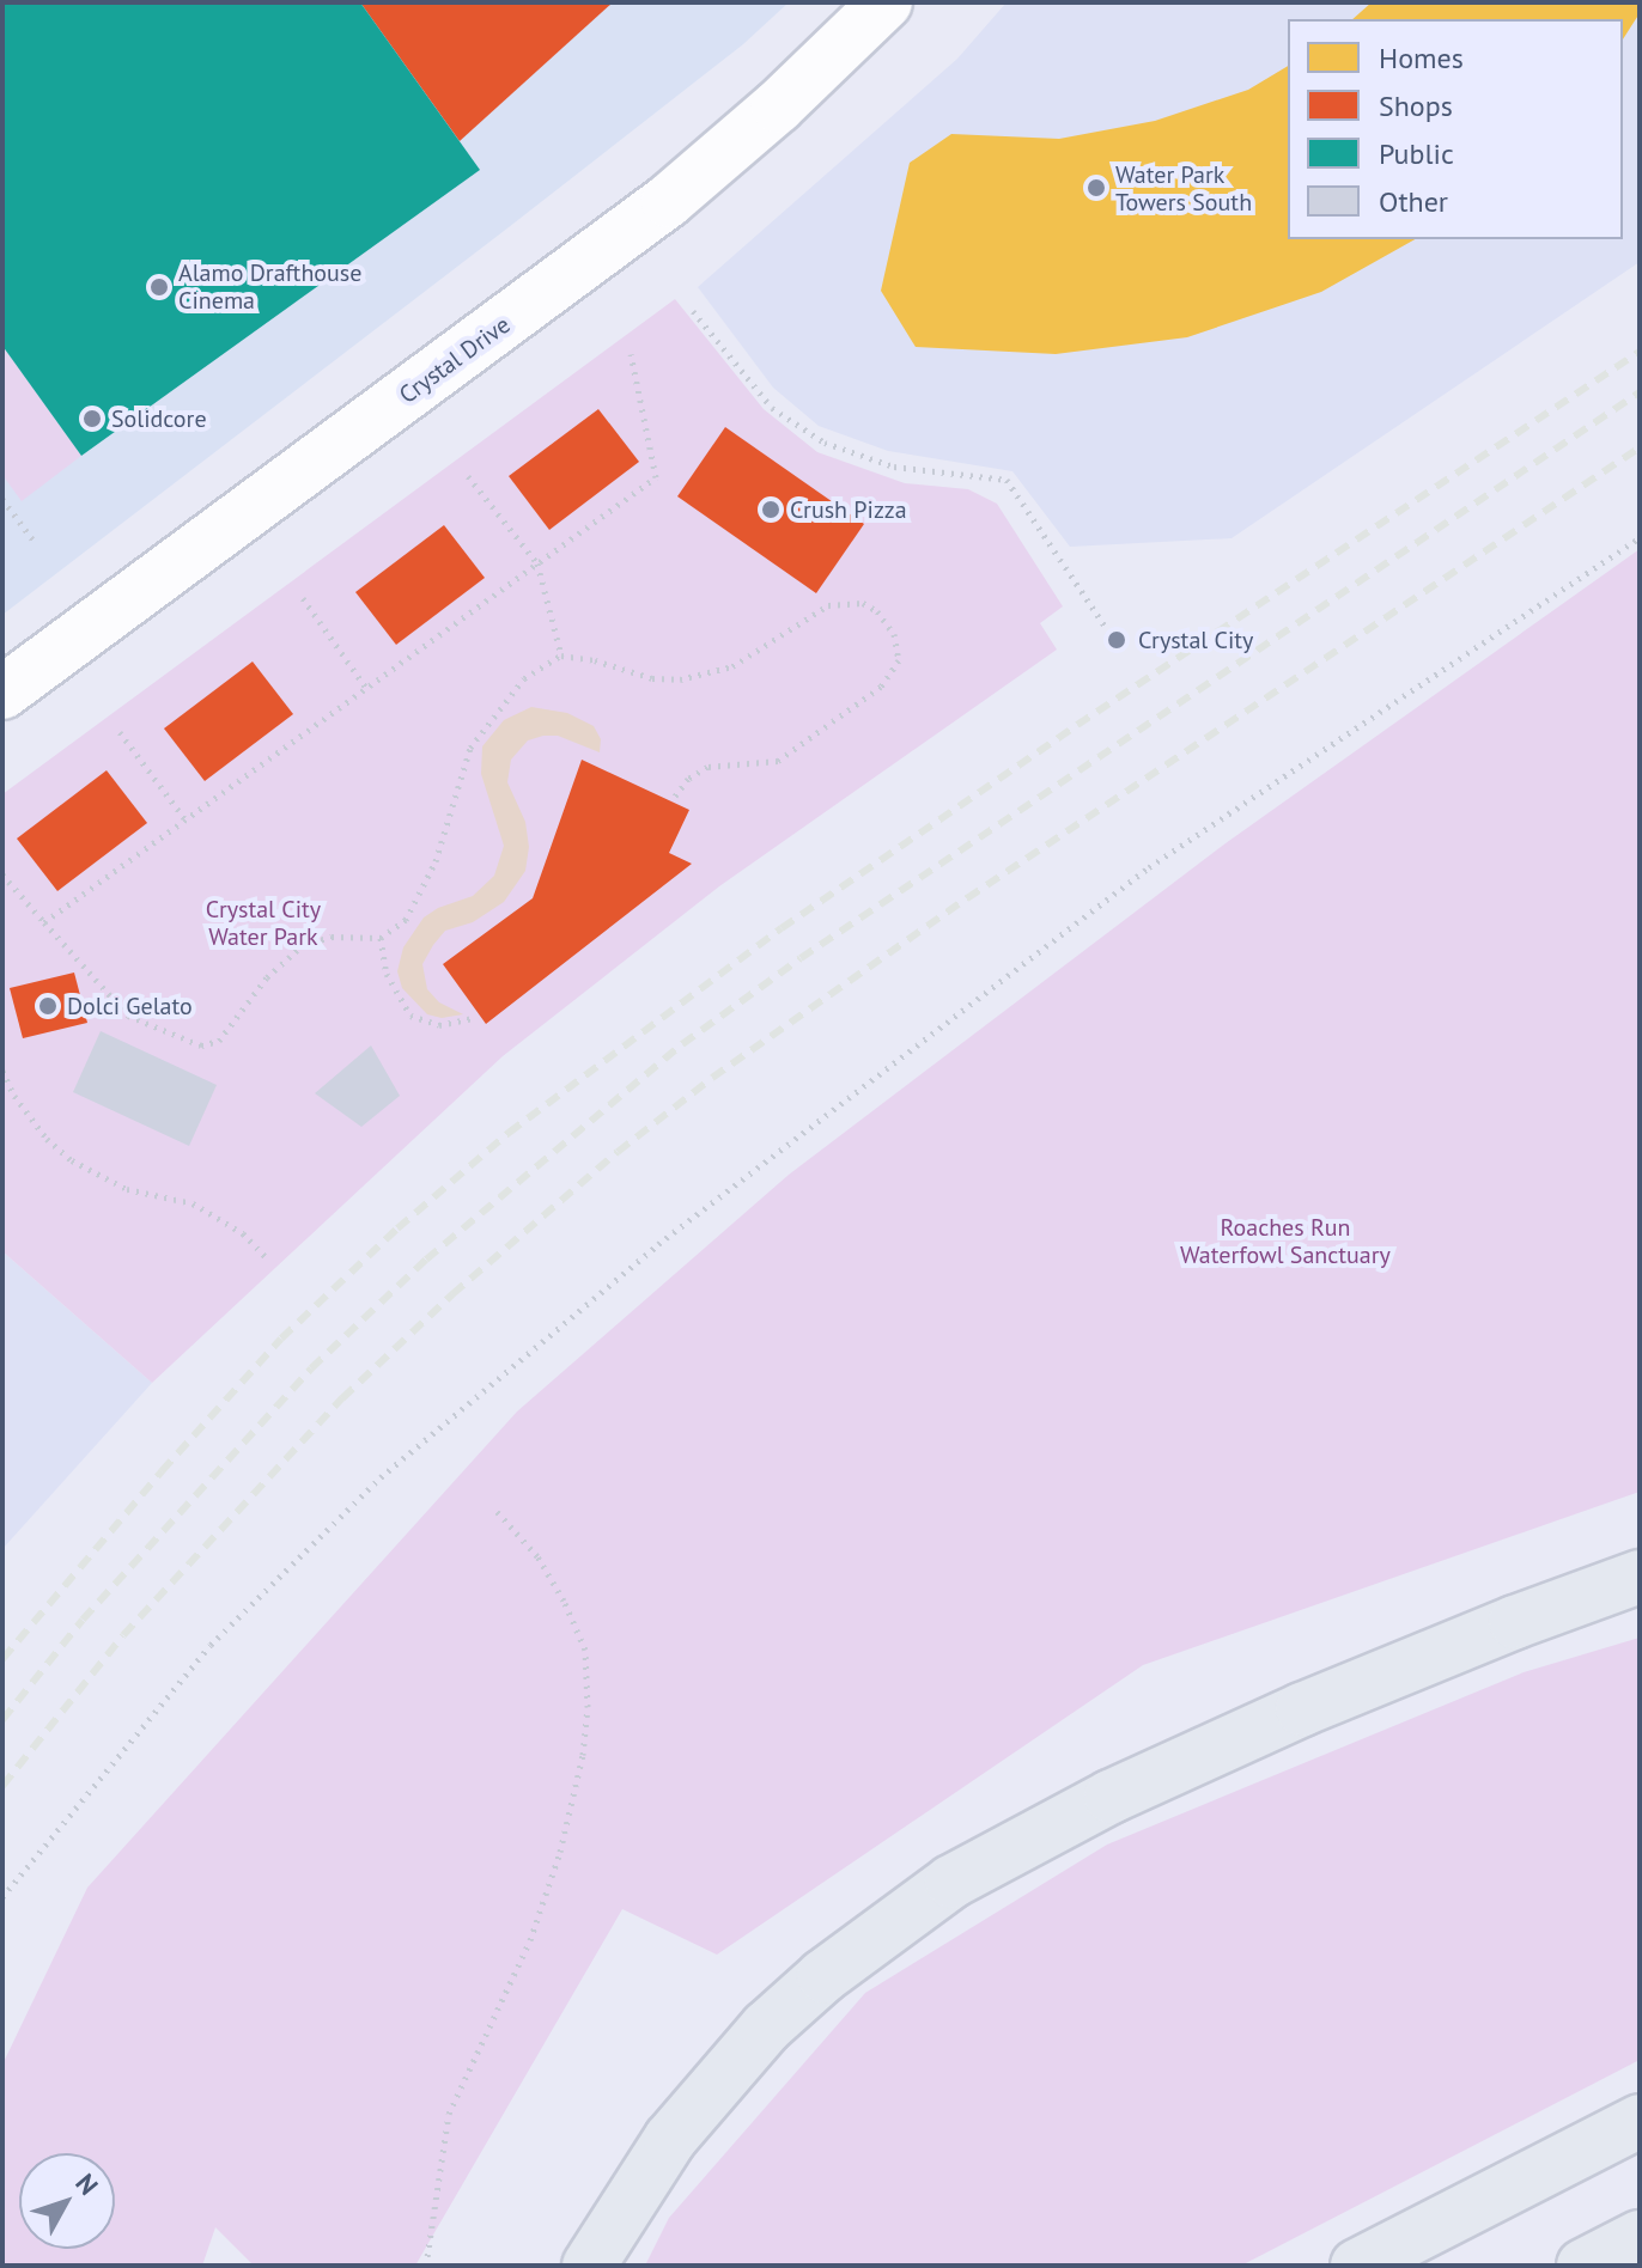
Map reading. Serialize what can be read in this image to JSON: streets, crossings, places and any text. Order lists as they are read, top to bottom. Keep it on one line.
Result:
{"streets":{"street":["Crystal Drive"]},"parks":["Crystal City Water Park","Roaches Run Waterfowl Sanctuary"],"places":["Water Park Towers South","Alamo Drafthouse Cinema","Solidcore","Crush Pizza","Crystal City","Dolci Gelato"],"legend":["Homes","Shops","Public","Other"],"north":"top right"}
